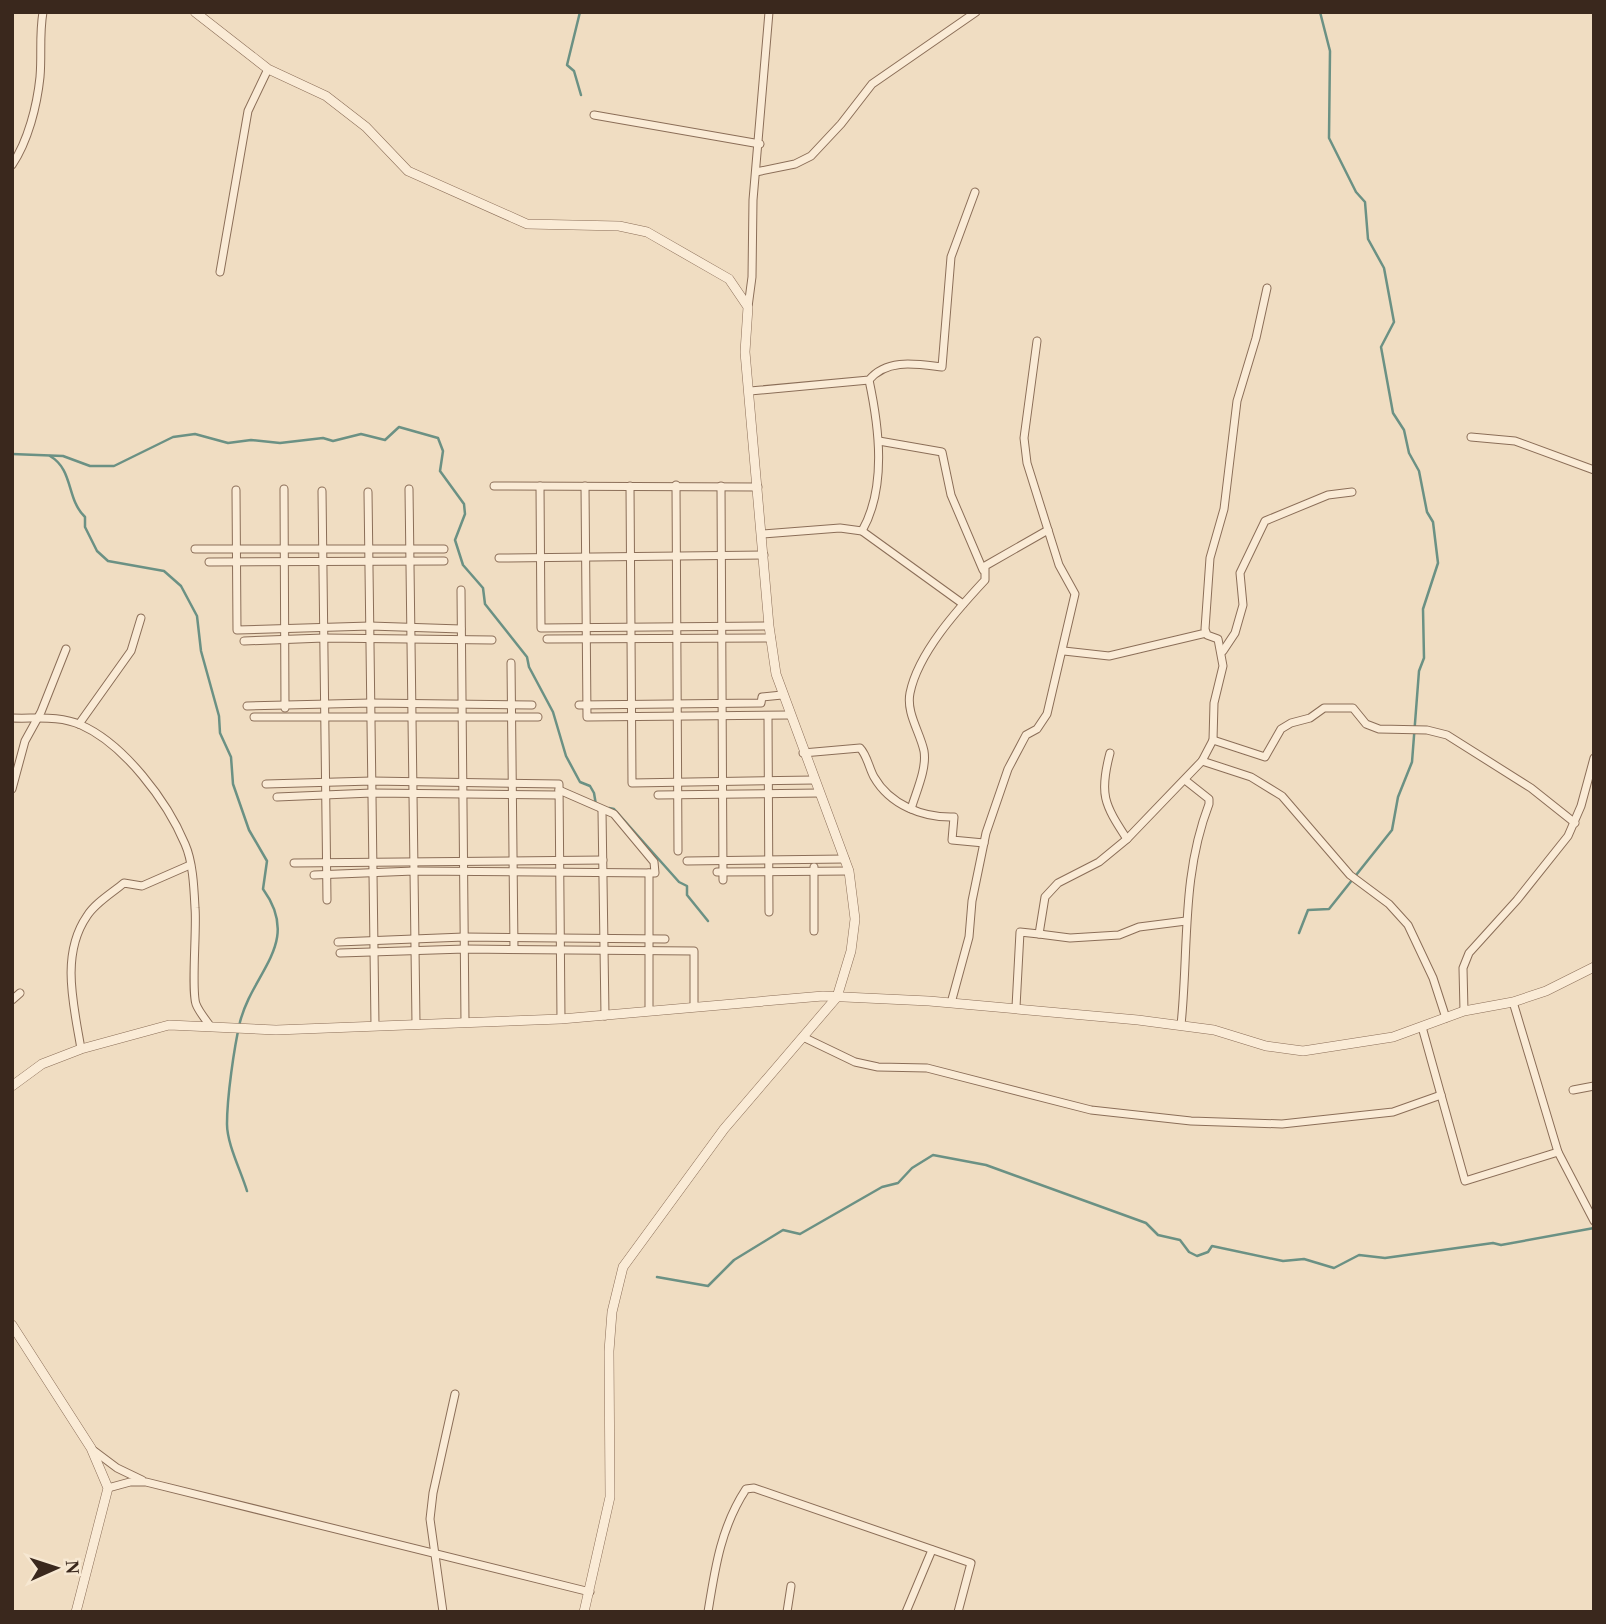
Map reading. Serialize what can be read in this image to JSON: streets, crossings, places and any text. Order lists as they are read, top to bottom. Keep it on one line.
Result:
{"north":"right"}
